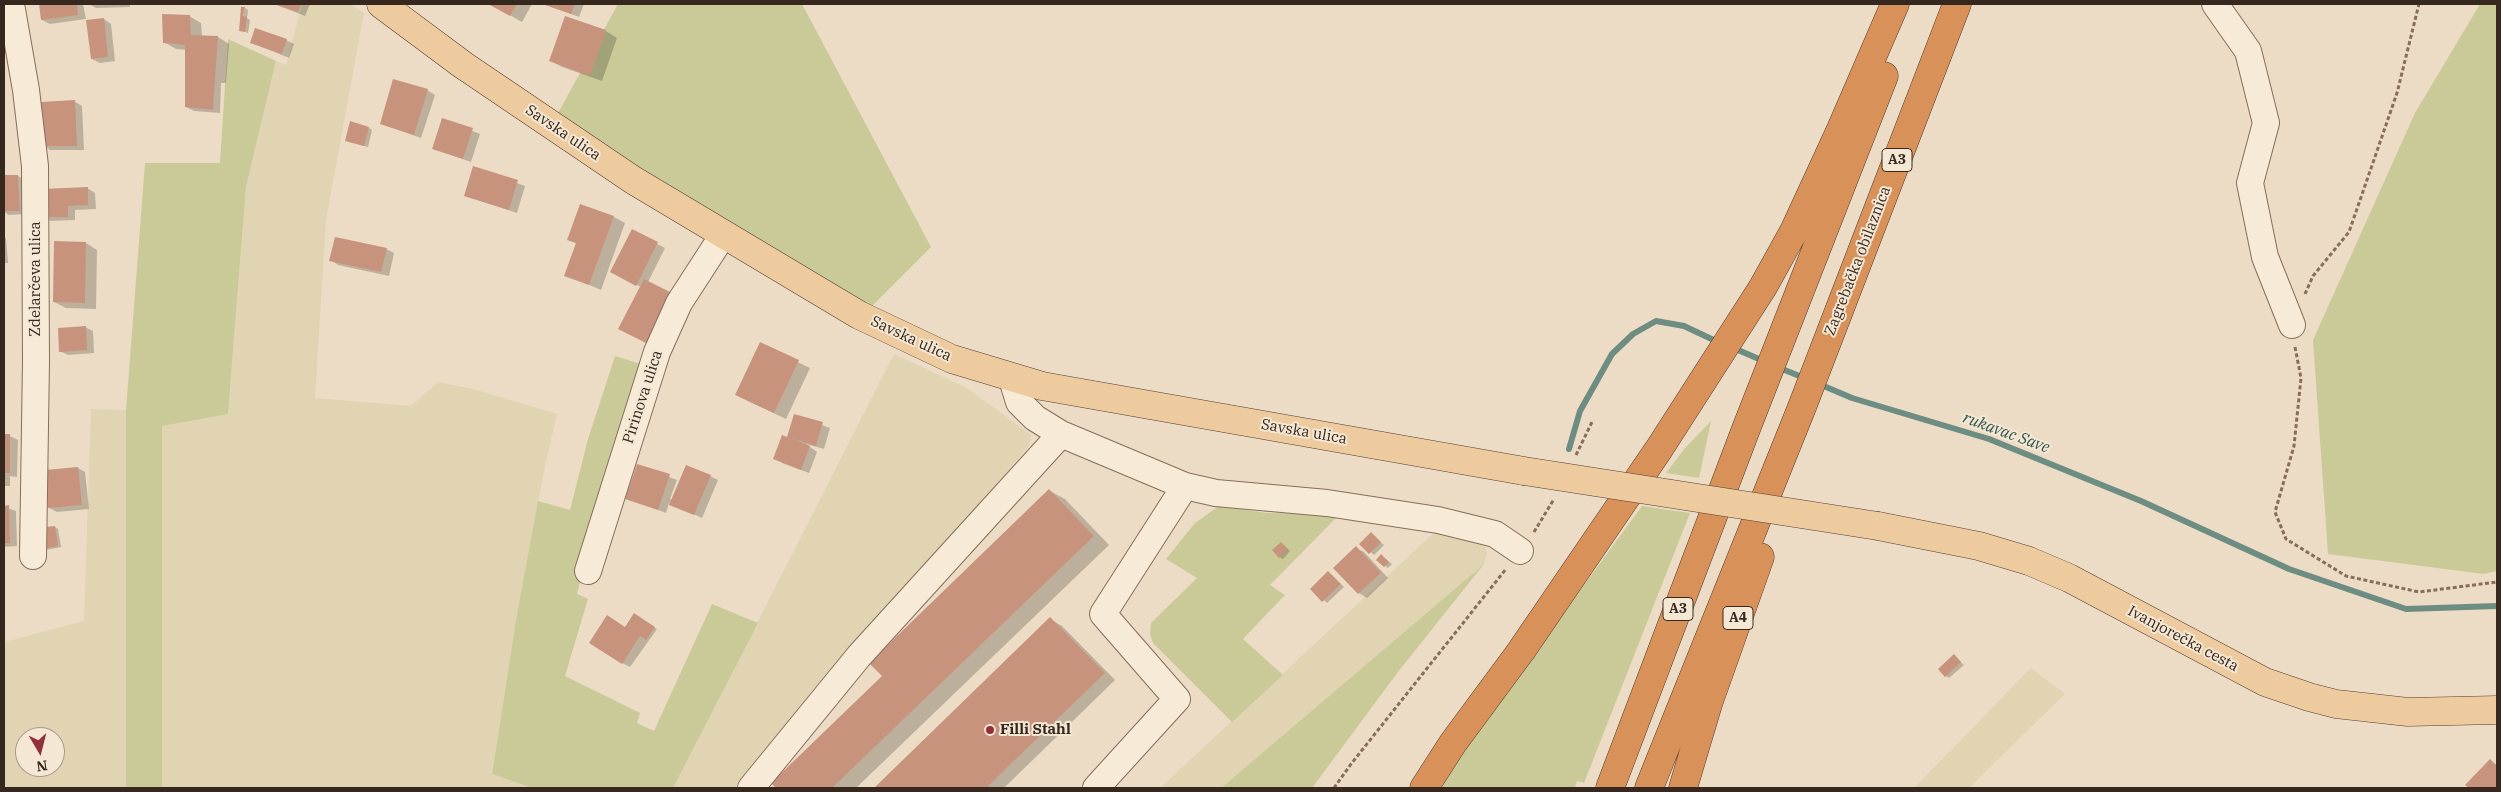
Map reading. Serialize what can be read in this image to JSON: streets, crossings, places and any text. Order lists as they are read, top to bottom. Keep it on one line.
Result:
{"streets":{"highway":["A3","Zagrebačka obilaznica","A4"],"main road":["Savska ulica","Ivanjorečka cesta"],"street":["Zdelarčeva ulica","Pirinova ulica"]},"crossings":[["Savska ulica","Pirinova ulica"],["Savska ulica","Ivanjorečka cesta"],["A3","Zagrebačka obilaznica"],["A3","A4"],["Zagrebačka obilaznica","A4"]],"water":["rukavac Save"],"places":["Filli Stahl"],"north":"bottom"}
